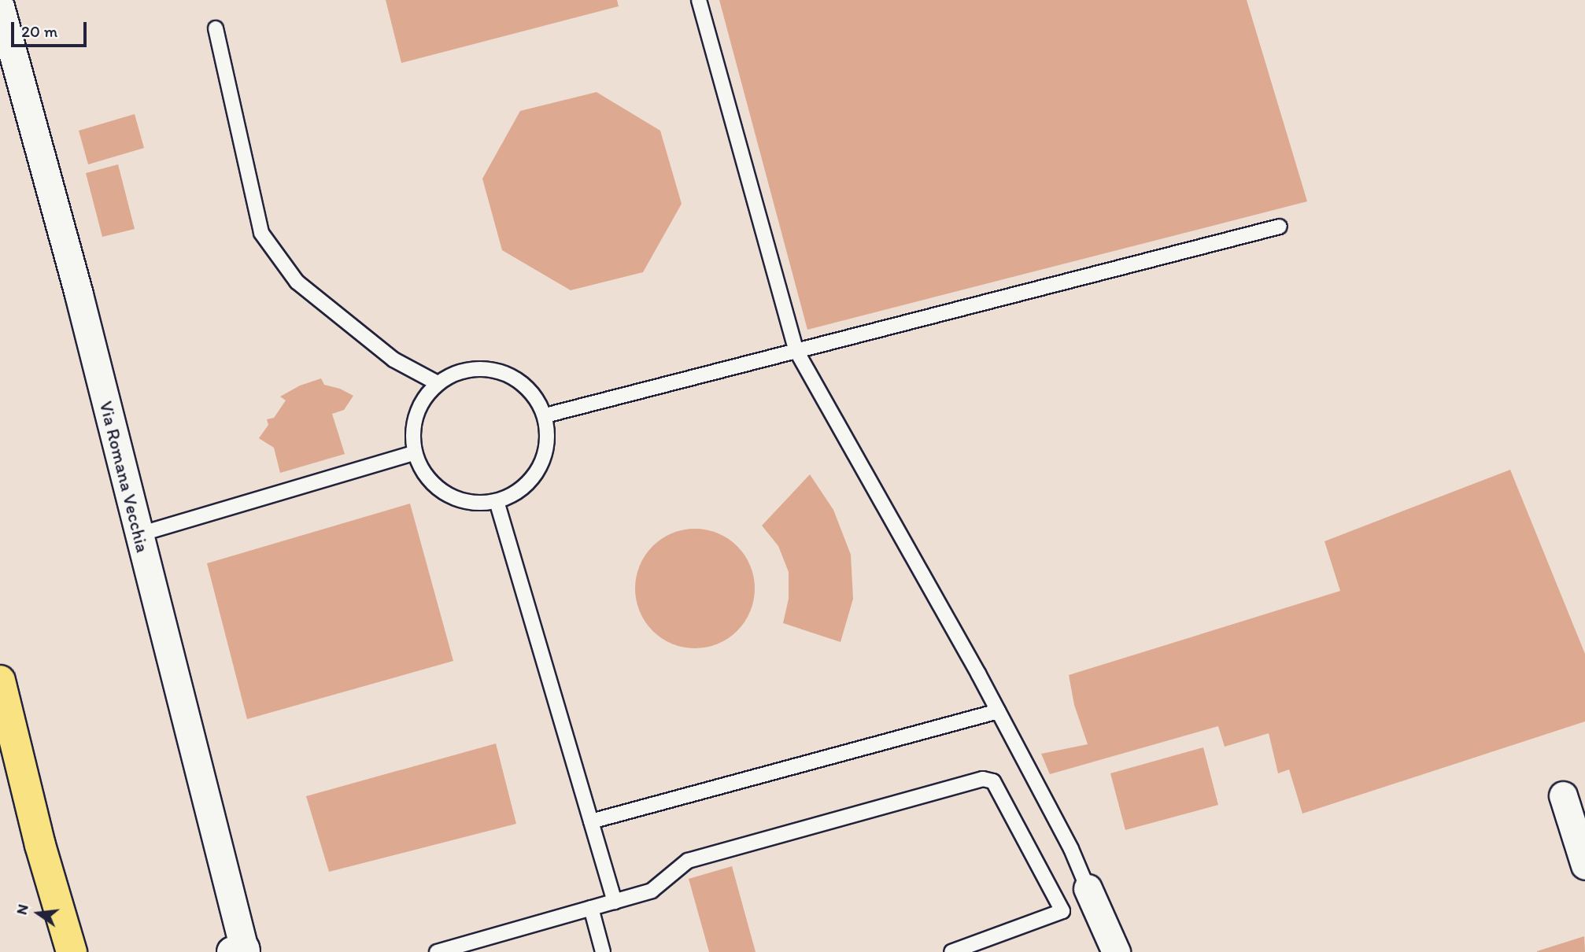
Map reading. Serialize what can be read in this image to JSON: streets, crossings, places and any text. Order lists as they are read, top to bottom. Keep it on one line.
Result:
{"streets":{"street":["Via Romana Vecchia"]},"scale_bar":"20 m","north":"left"}
